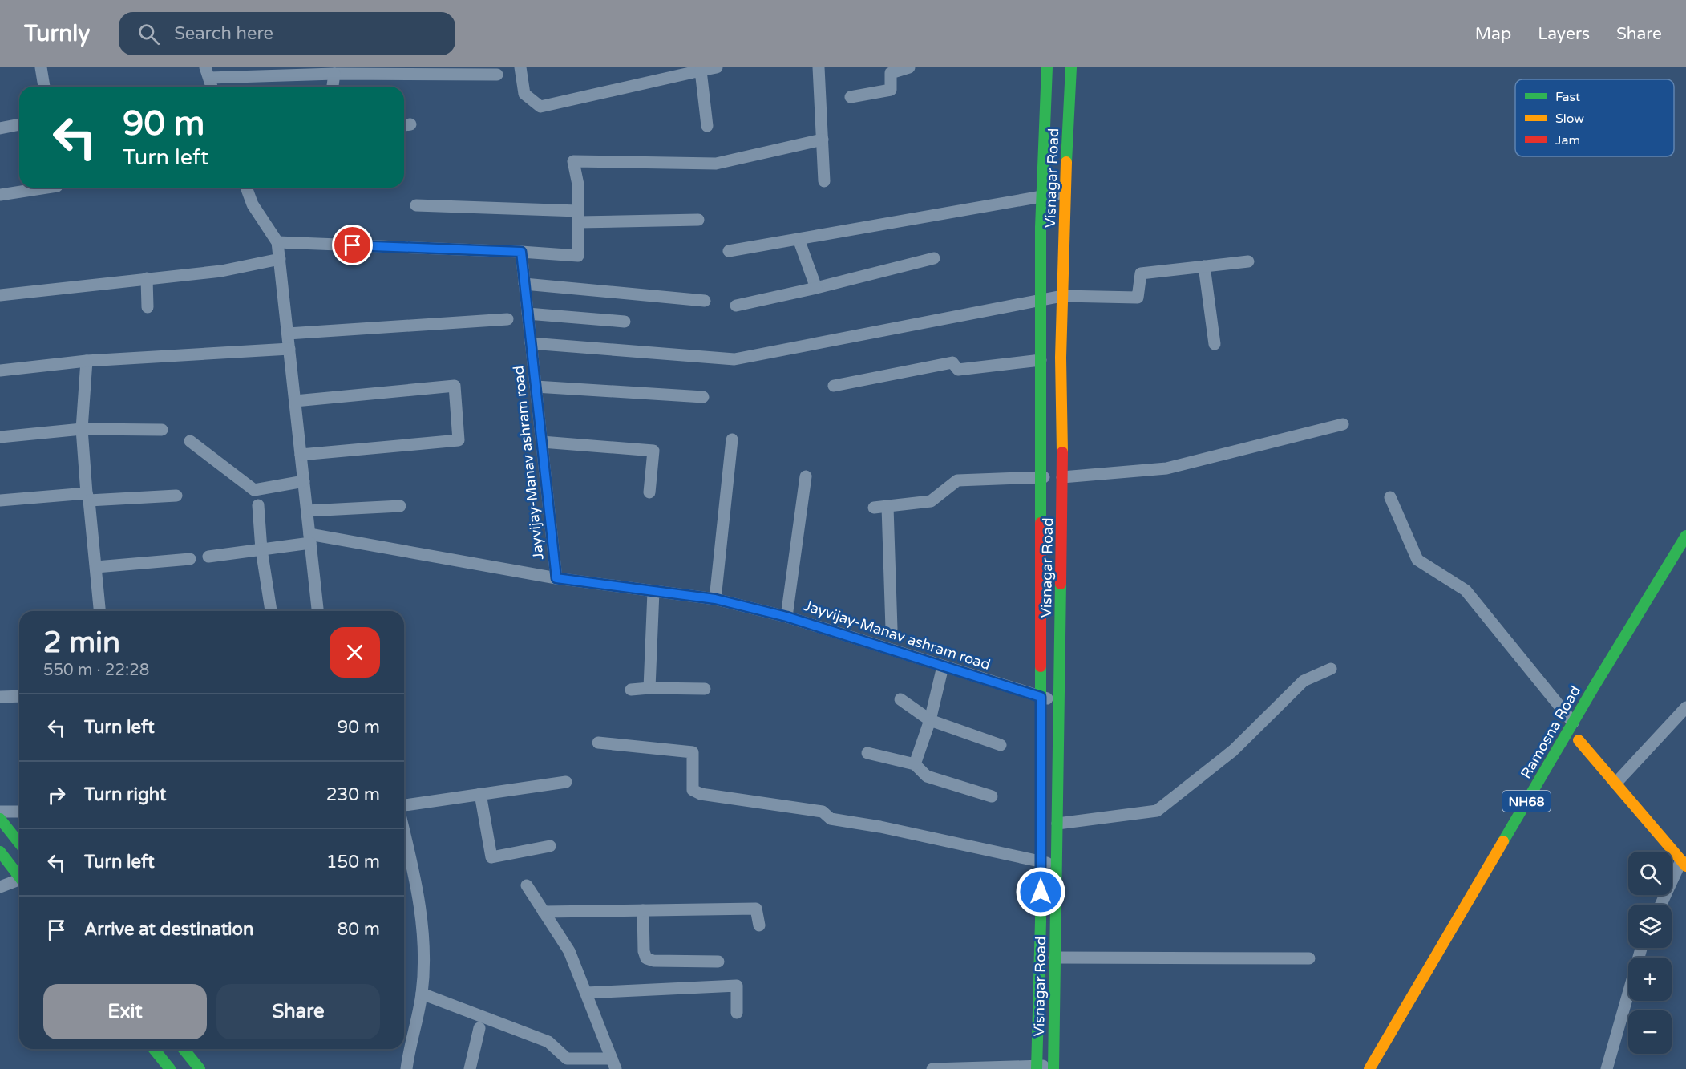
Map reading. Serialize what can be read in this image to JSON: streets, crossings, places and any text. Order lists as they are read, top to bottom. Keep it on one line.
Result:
{"streets":{"main road":["Visnagar Road","Ramosna Road","NH68"],"street":["Jayvijay-Manav ashram road"]},"crossings":[["Visnagar Road","Jayvijay-Manav ashram road"]],"legend":["Fast","Slow","Jam"],"page":{"header":"Turnly","search":"Search here","nav":["Map","Layers","Share"],"turn":["90 m","Turn left"],"heading":["2 min","550 m · 22:28"],"list":[{"name":"Turn left","value":"90 m"},{"name":"Turn right","value":"230 m"},{"name":"Turn left","value":"150 m"},{"name":"Arrive at destination","value":"80 m"}],"map_buttons":["+","−"],"buttons":["Exit","Share"]}}
